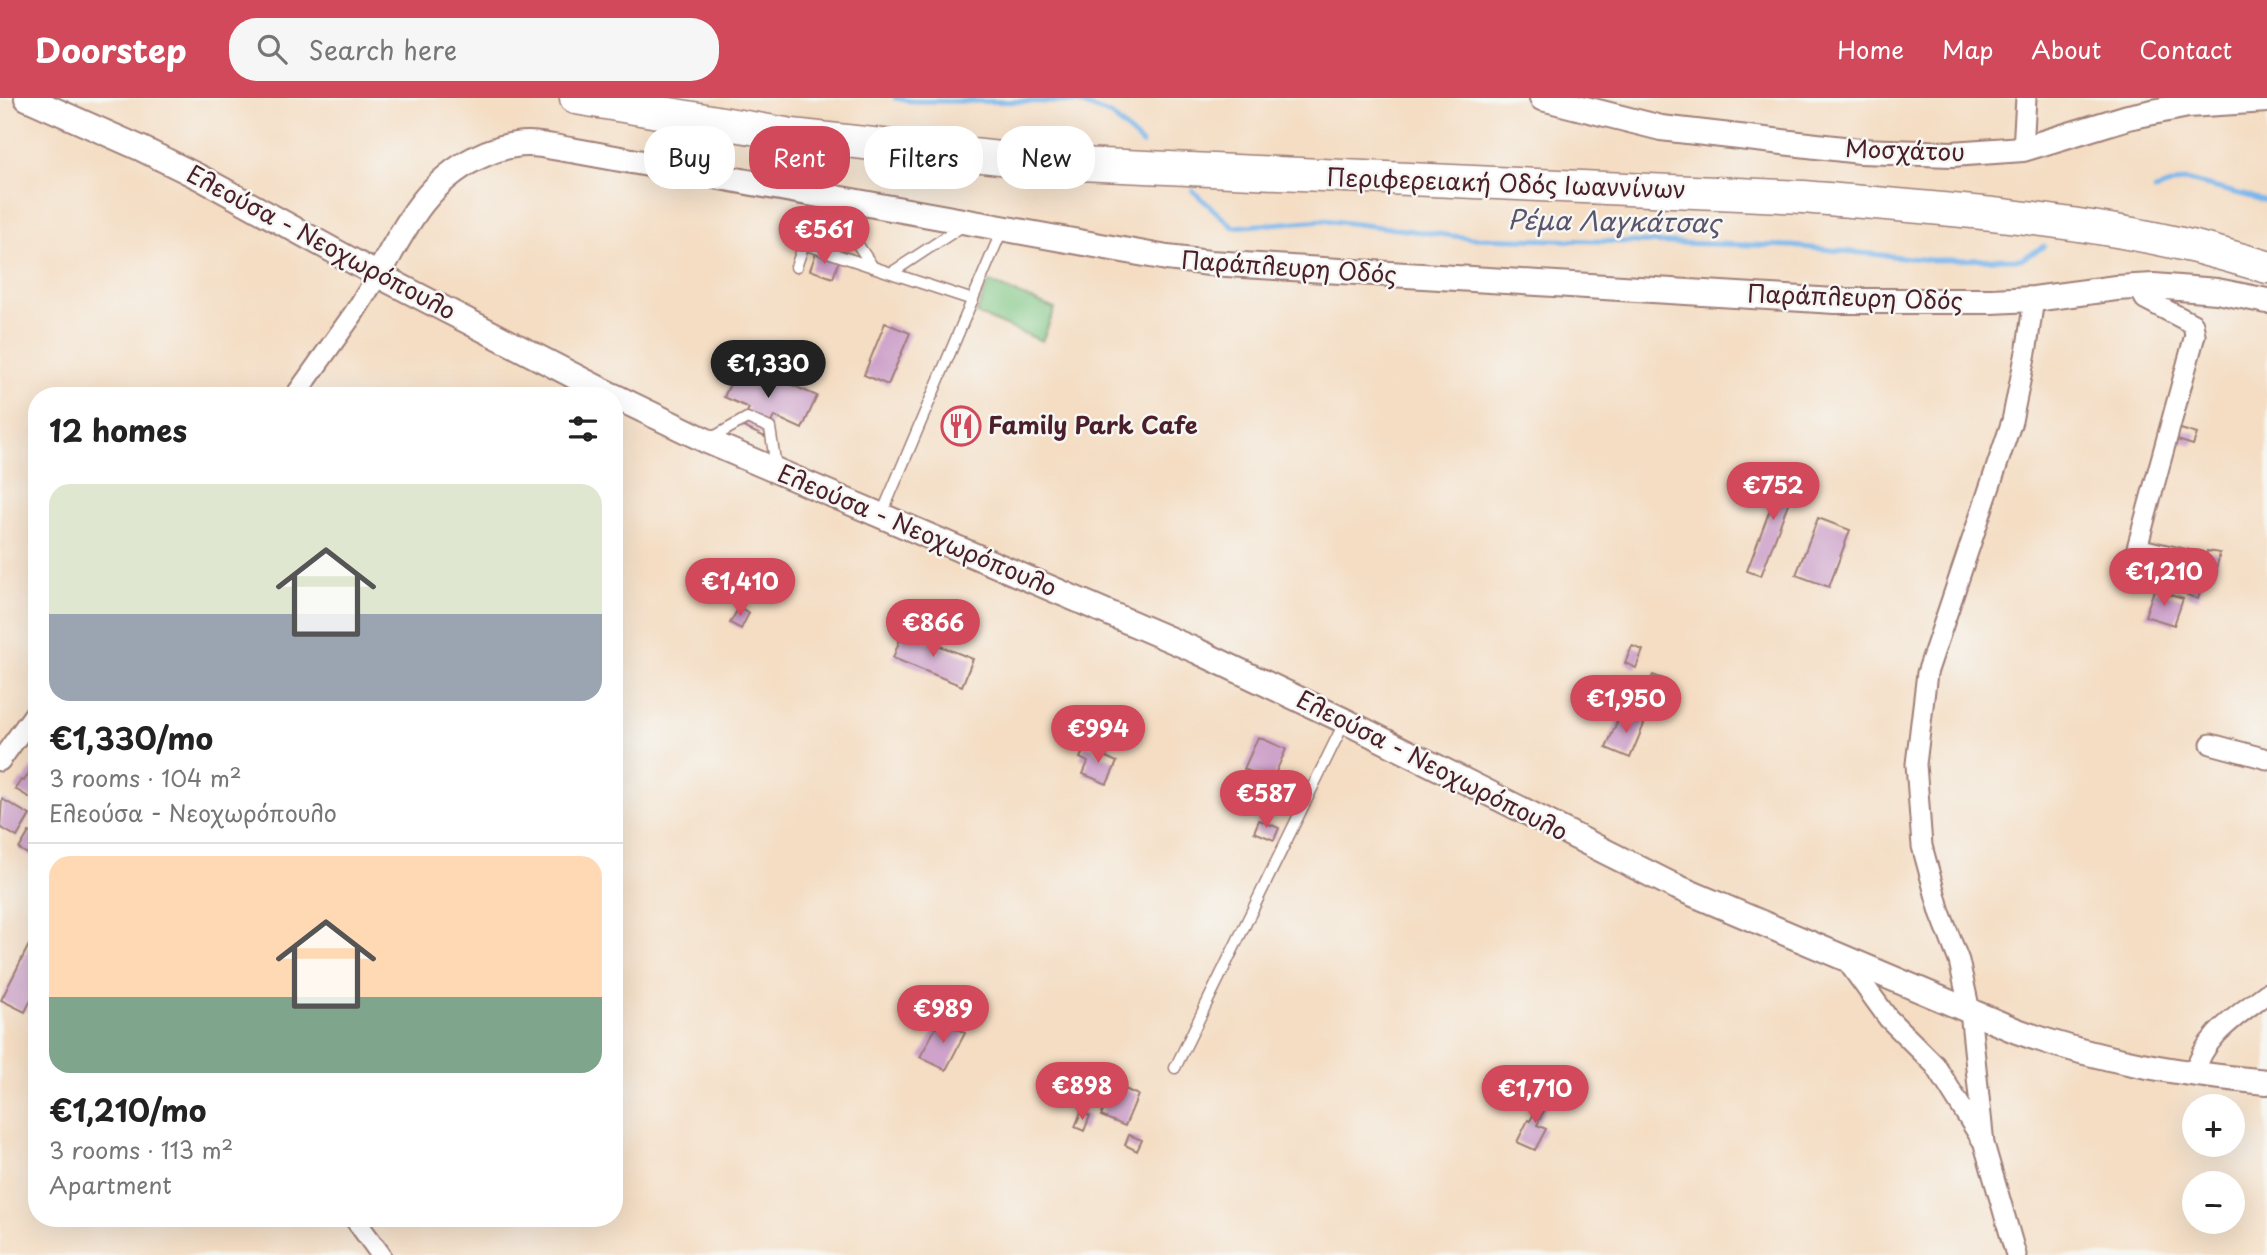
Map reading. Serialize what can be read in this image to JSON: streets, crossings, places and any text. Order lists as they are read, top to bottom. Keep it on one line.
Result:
{"streets":{"highway":["Περιφερειακή Οδός Ιωαννίνων"],"street":["Μοσχάτου","Ελεούσα - Νεοχωρόπουλο","Παράπλευρη Οδός"]},"crossings":[["Ελεούσα - Νεοχωρόπουλο","Παράπλευρη Οδός"]],"water":["Ρέμα Λαγκάτσας"],"places":{"restaurant":["Family Park Cafe"]},"page":{"header":"Doorstep","search":"Search here","nav":["Home","Map","About","Contact"],"chip":["Buy","Rent","Filters","New"],"price":["€561","€1,330","€752","€1,210","€1,410","€866","€1,950","€994","€587","€989","€898","€1,710"],"heading":"12 homes","list":[{"name":"€1,330/mo","note":"3 rooms · 104 m² · Ελεούσα - Νεοχωρόπουλο"},{"name":"€1,210/mo","note":"3 rooms · 113 m² · Apartment"}],"map_buttons":["+","−"]}}
